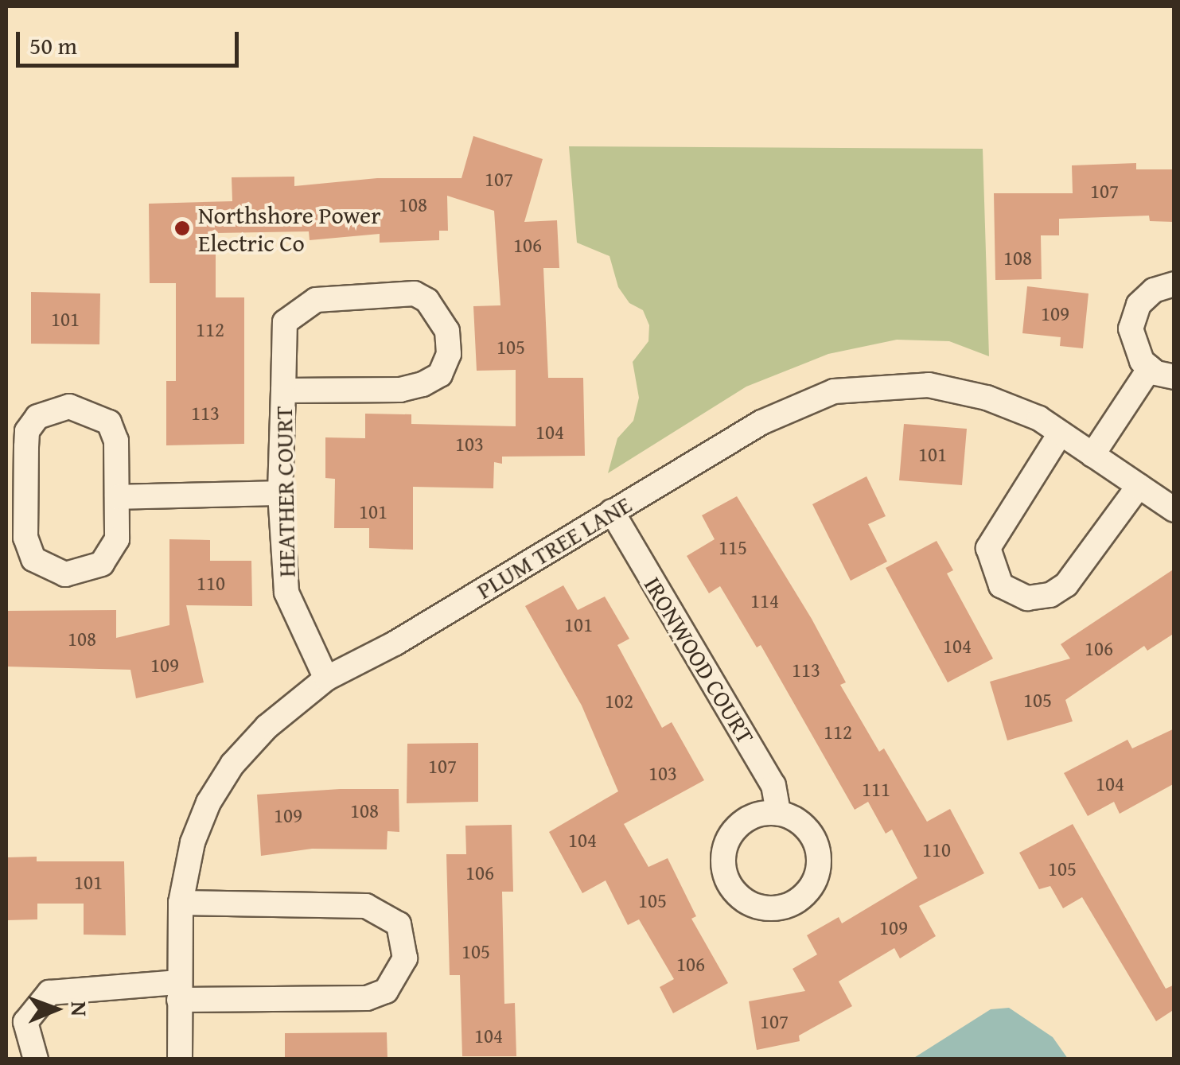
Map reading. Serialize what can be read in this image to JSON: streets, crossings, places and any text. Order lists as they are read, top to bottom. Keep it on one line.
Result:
{"streets":{"street":["HEATHER COURT","PLUM TREE LANE","IRONWOOD COURT"]},"crossings":[["HEATHER COURT","PLUM TREE LANE"],["PLUM TREE LANE","IRONWOOD COURT"]],"places":["Northshore Power Electric Co"],"house_numbers":["107","107","108","106","108","109","101","112","105","113","104","103","101","101","115","110","114","101","108","104","106","109","113","105","102","112","107","103","104","111","108","109","104","110","105","106","101","105","109","105","106","107","104"],"scale_bar":"50 m","north":"right"}
